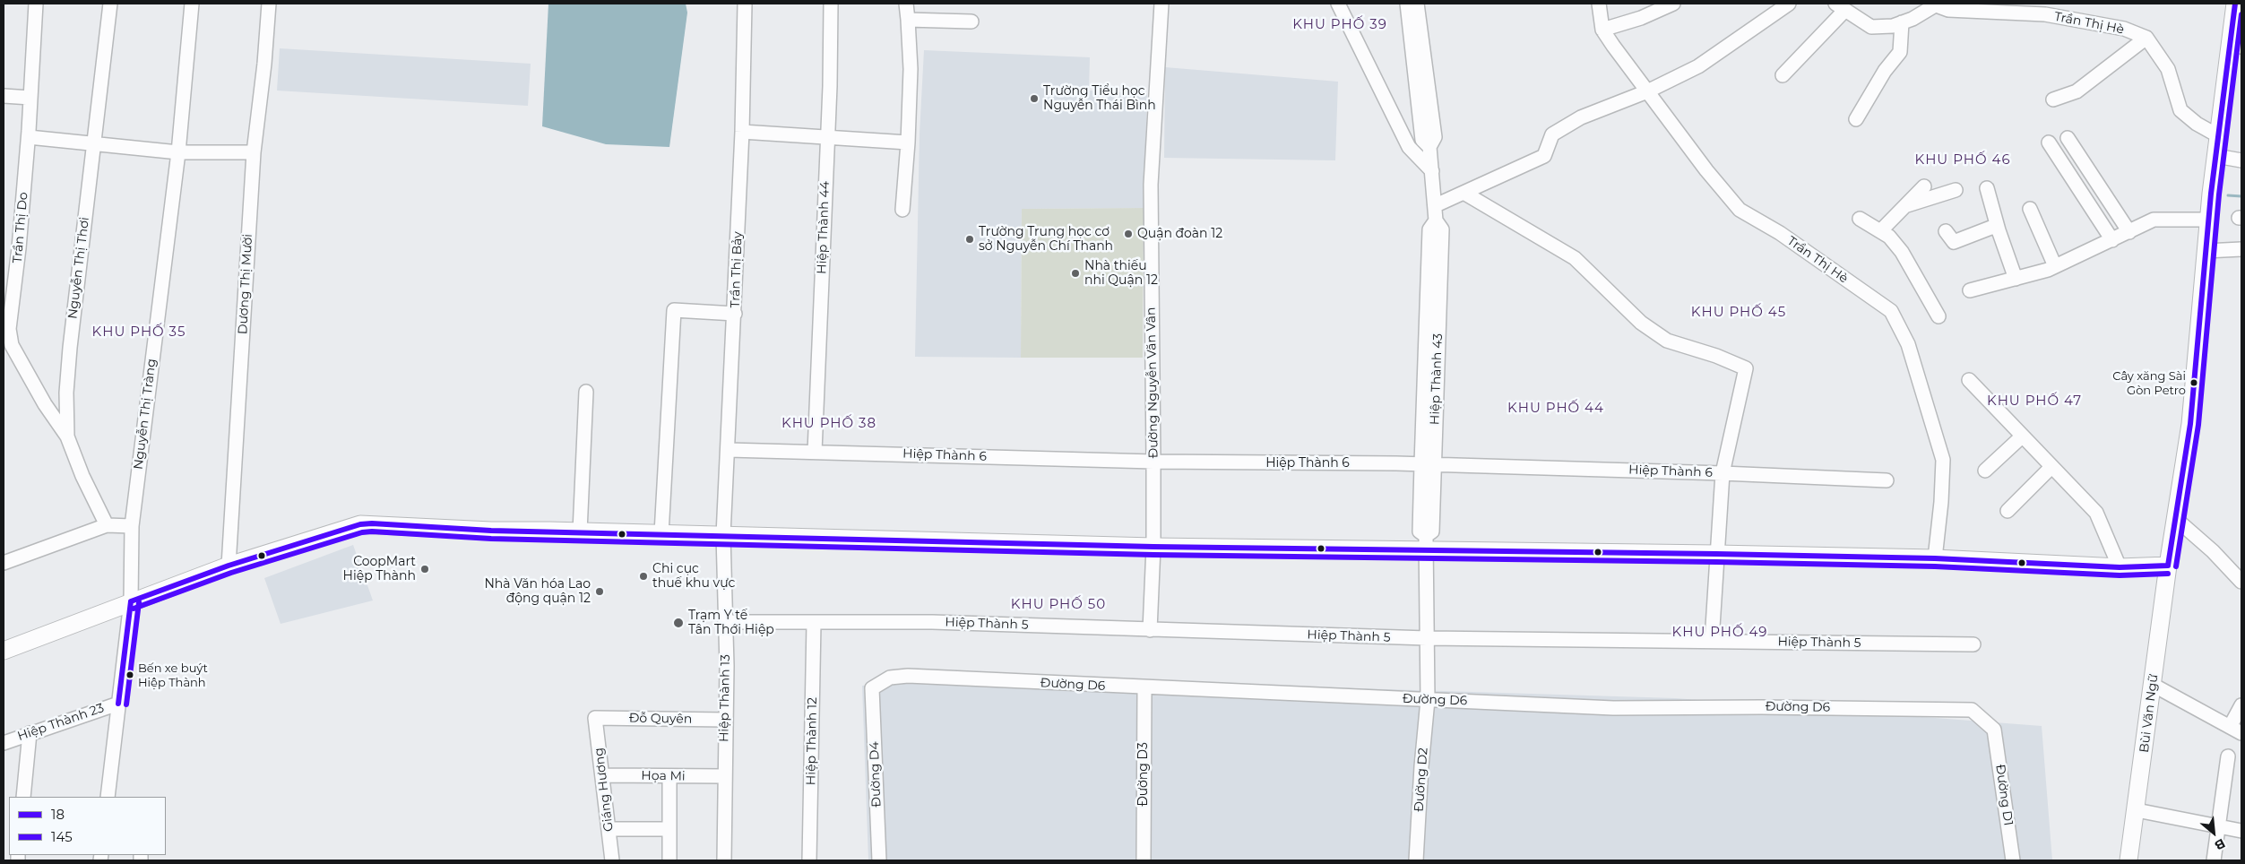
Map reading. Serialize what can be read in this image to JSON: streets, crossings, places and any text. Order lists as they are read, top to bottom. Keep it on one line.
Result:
{"streets":{"main road":["Bùi Văn Ngữ"],"street":["Trần Thị Hè","Trần Thị Do","Hiệp Thành 44","Nguyễn Thị Thơi","Trần Thị Bảy","Dương Thị Mười","Hiệp Thành 43","Đường Nguyễn Văn Vân","Nguyễn Thị Tràng","Hiệp Thành 6","Hiệp Thành 5","Đường D6","Hiệp Thành 13","Đỗ Quyên","Hiệp Thành 23","Hiệp Thành 12","Đường D4","Đường D3","Họa Mi","Đường D2","Giáng Hương","Đường D1"]},"crossings":[["Trần Thị Do","Nguyễn Thị Thơi"],["Hiệp Thành 44","Hiệp Thành 6"],["Trần Thị Bảy","Hiệp Thành 6"],["Trần Thị Bảy","Hiệp Thành 13"],["Hiệp Thành 43","Hiệp Thành 6"],["Hiệp Thành 43","Hiệp Thành 5"],["Hiệp Thành 43","Đường D6"],["Hiệp Thành 43","Đường D2"],["Đường Nguyễn Văn Vân","Hiệp Thành 6"],["Đường Nguyễn Văn Vân","Hiệp Thành 5"],["Nguyễn Thị Tràng","Hiệp Thành 23"],["Hiệp Thành 5","Hiệp Thành 13"],["Hiệp Thành 5","Hiệp Thành 12"],["Đường D6","Đường D4"],["Đường D6","Đường D3"],["Đường D6","Đường D2"],["Đường D6","Đường D1"],["Hiệp Thành 13","Đỗ Quyên"],["Hiệp Thành 13","Họa Mi"],["Đỗ Quyên","Giáng Hương"],["Họa Mi","Giáng Hương"]],"districts":["KHU PHỐ 39","KHU PHỐ 46","KHU PHỐ 45","KHU PHỐ 35","KHU PHỐ 47","KHU PHỐ 44","KHU PHỐ 38","KHU PHỐ 50","KHU PHỐ 49"],"places":["Trường Tiểu học Nguyễn Thái Bình","Quận đoàn 12","Trường Trung học cơ sở Nguyễn Chí Thanh","Nhà thiếu nhi Quận 12","Cây xăng Sài Gòn Petro","CoopMart Hiệp Thành","Chi cục thuế khu vực","Nhà Văn hóa Lao động quận 12","Trạm Y tế Tân Thới Hiệp","Bến xe buýt Hiệp Thành"],"lines":["transit line 18","transit line 145"],"legend":["18","145"],"north":"bottom right"}
